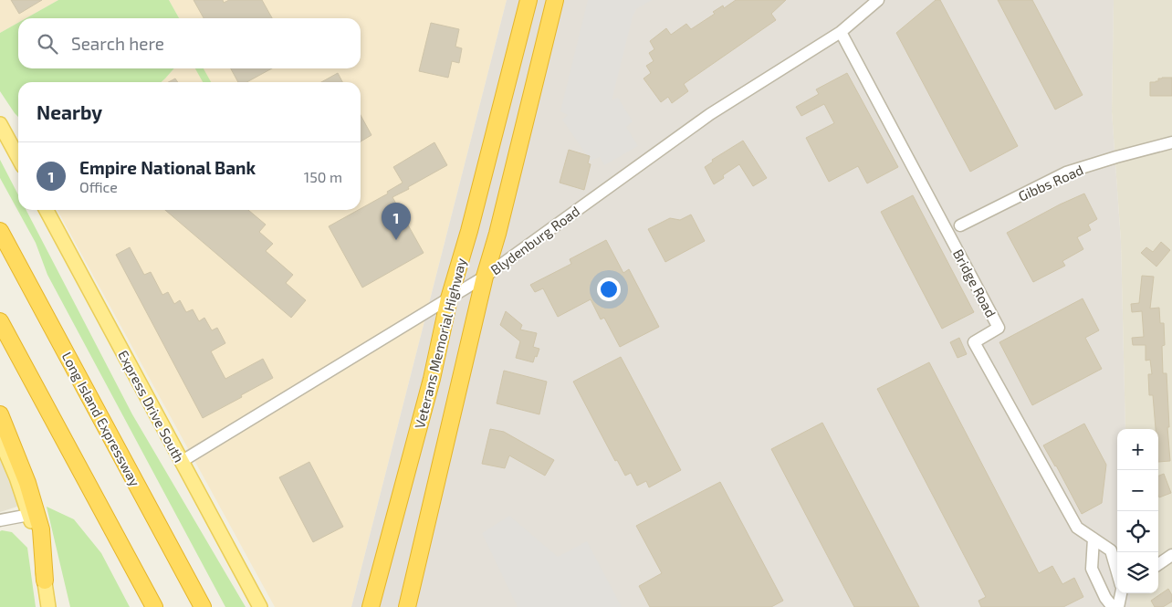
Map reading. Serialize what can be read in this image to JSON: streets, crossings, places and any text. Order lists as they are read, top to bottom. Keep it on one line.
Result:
{"streets":{"highway":["Veterans Memorial Highway","Long Island Expressway"],"main road":["Express Drive South"],"street":["Gibbs Road","Blydenburg Road","Bridge Road"]},"crossings":[["Blydenburg Road","Bridge Road"],["Blydenburg Road","Veterans Memorial Highway"],["Blydenburg Road","Express Drive South"]],"page":{"search":"Search here","heading":"Nearby","list":[{"mark":"1","name":"Empire National Bank","note":"Office","value":"150 m"}],"pins":"1","map_buttons":["+","−"]}}
